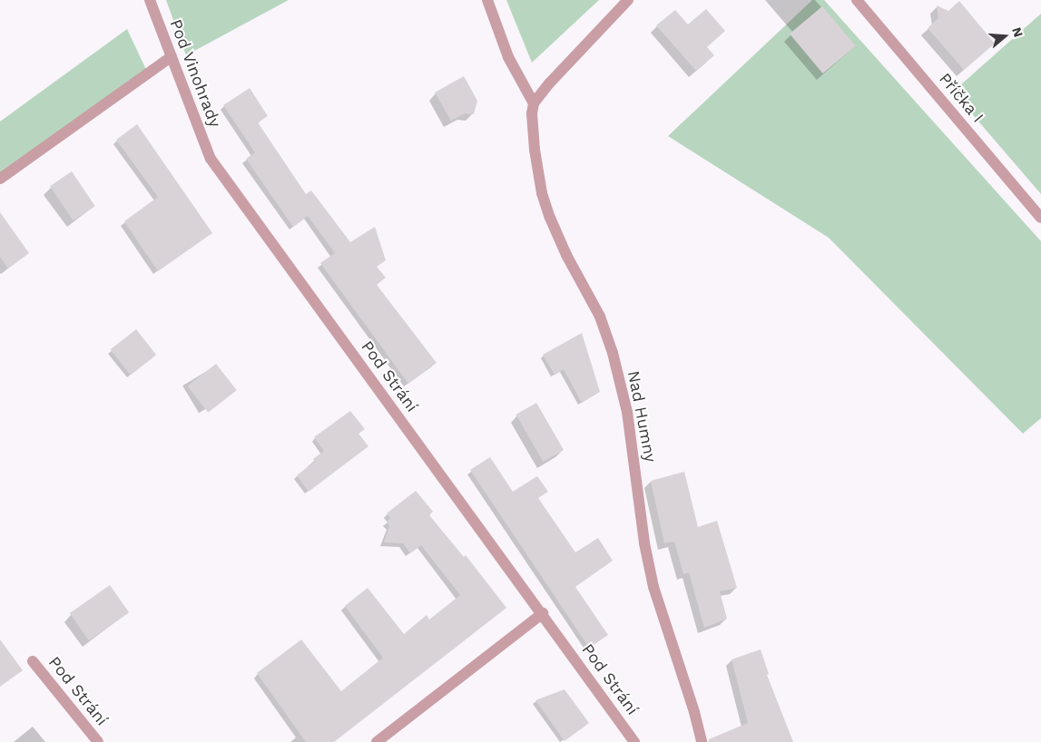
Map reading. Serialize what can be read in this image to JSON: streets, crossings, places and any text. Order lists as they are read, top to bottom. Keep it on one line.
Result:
{"streets":{"street":["Pod Vinohrady","Příčka I","Pod Strání","Nad Humny"]},"crossings":[["Pod Vinohrady","Pod Strání"]],"north":"right"}
